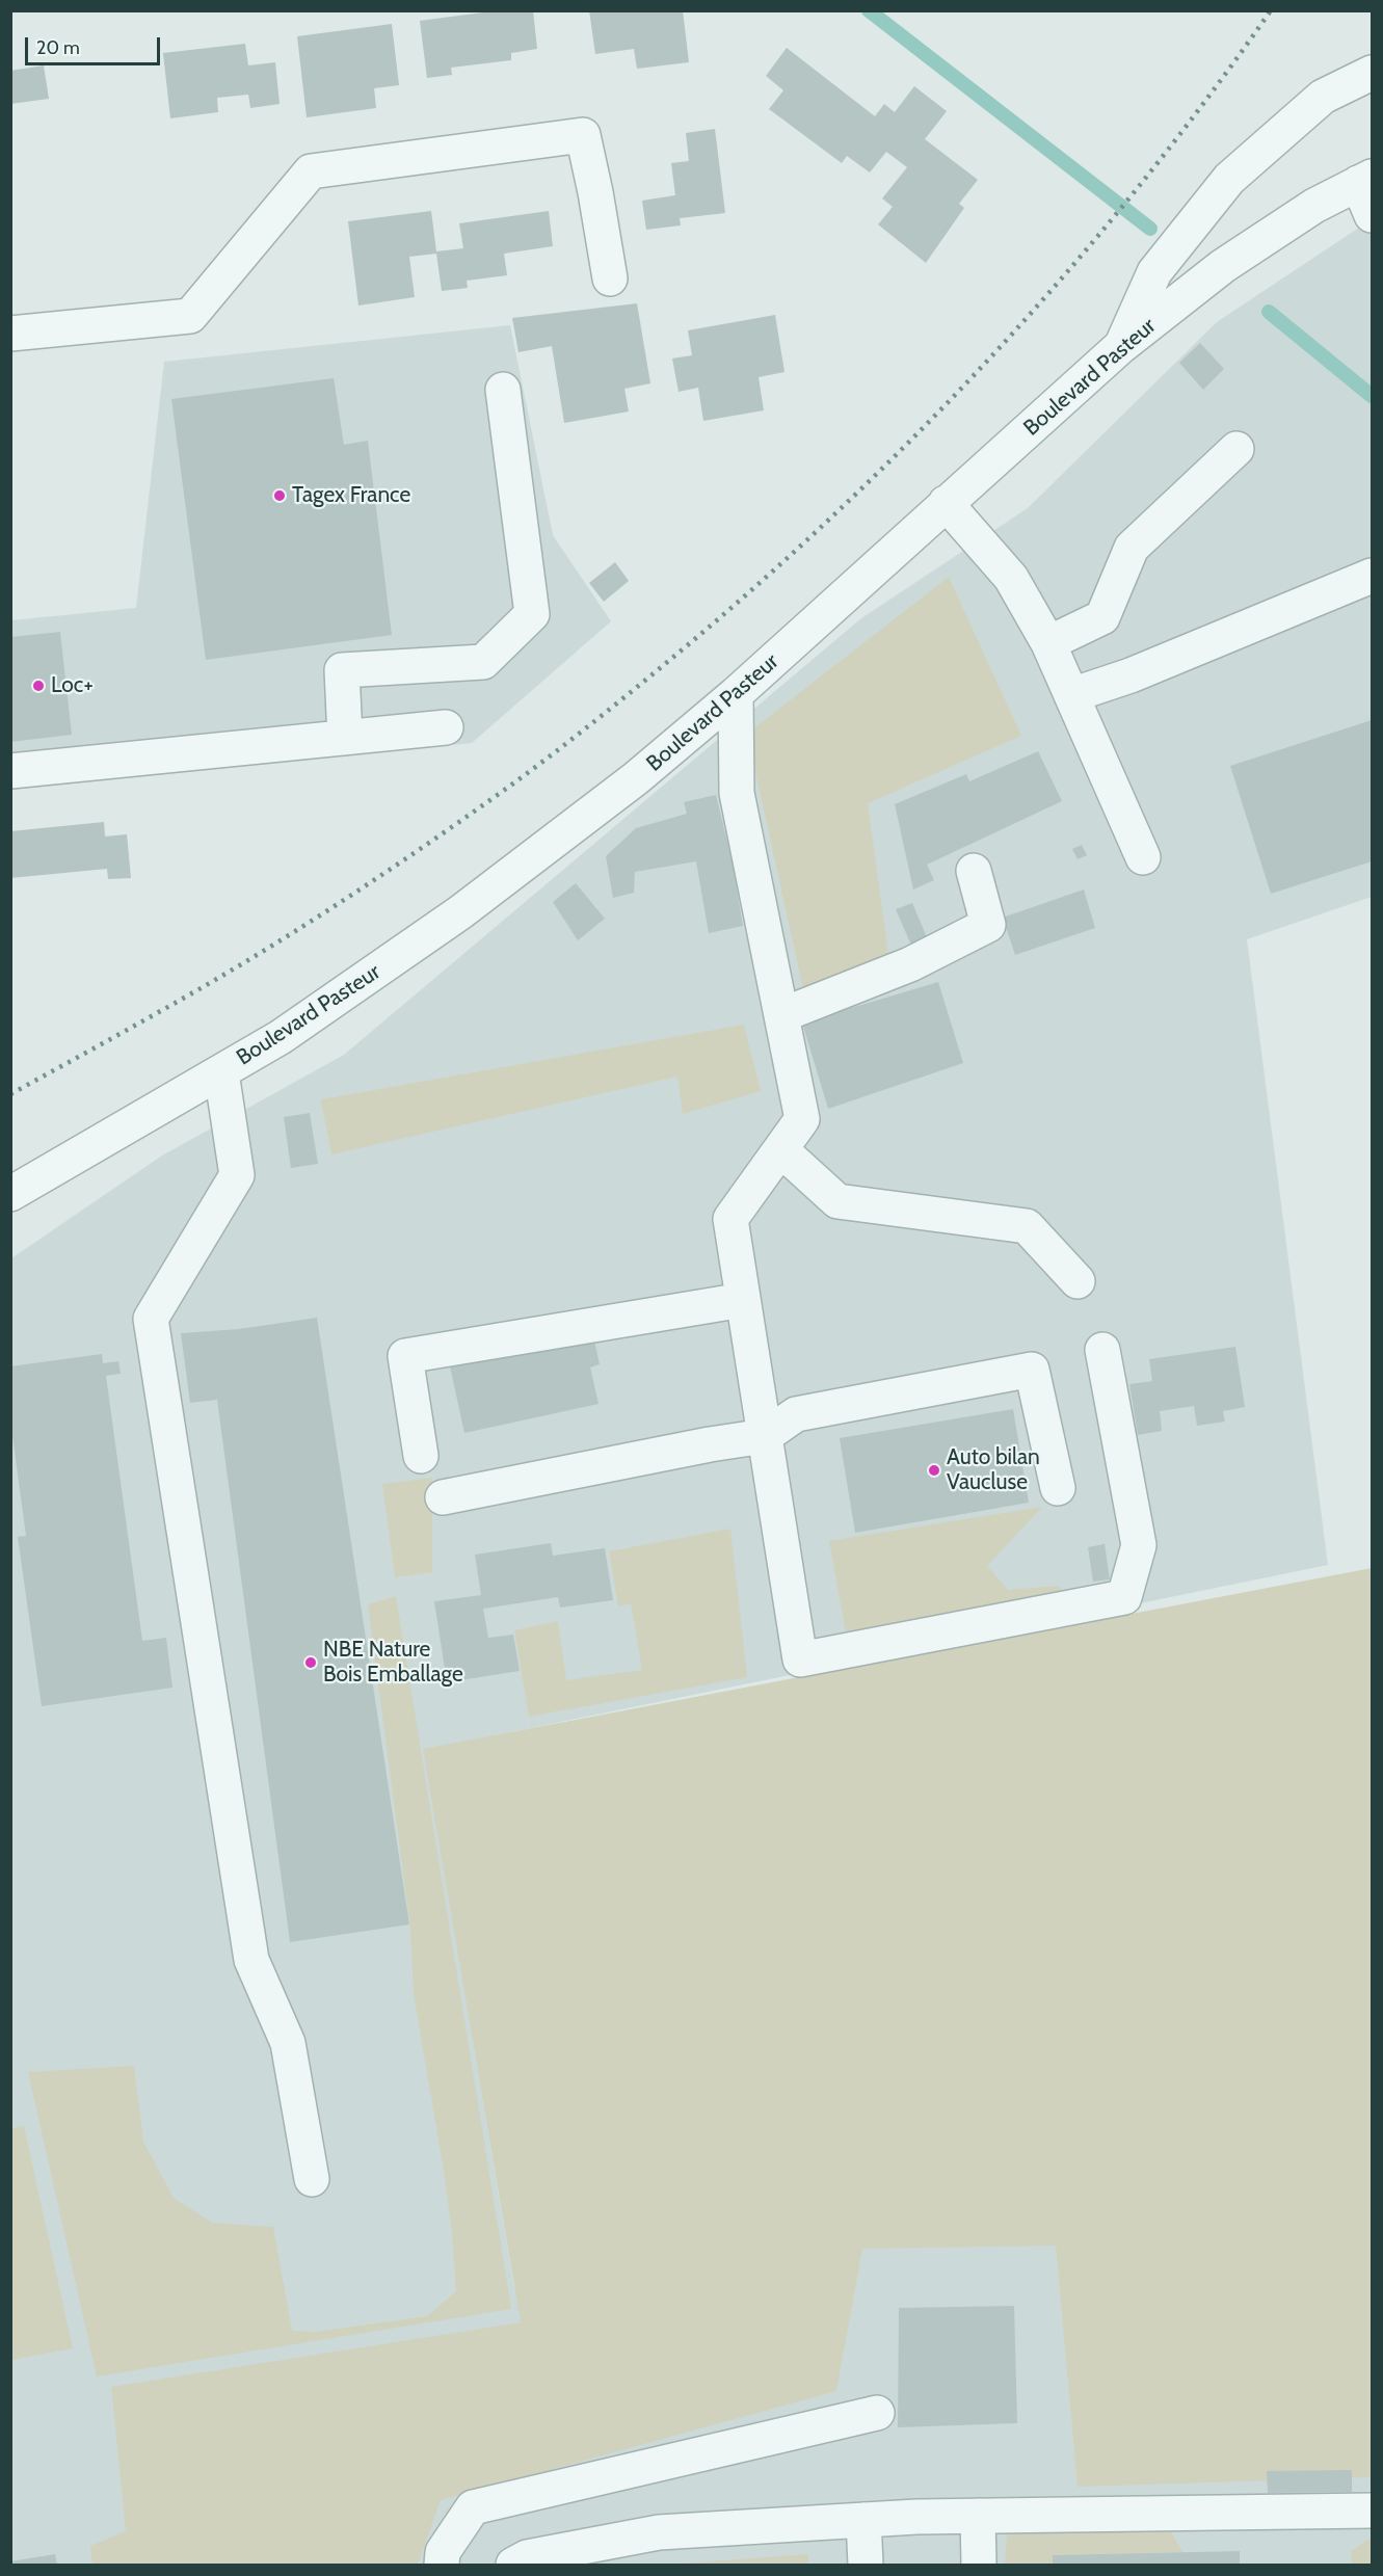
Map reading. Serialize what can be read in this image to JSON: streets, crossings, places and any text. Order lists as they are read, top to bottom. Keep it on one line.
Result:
{"streets":{"street":["Boulevard Pasteur"]},"places":["Tagex France","Loc+","Auto bilan Vaucluse","NBE Nature Bois Emballage"],"scale_bar":"20 m"}
